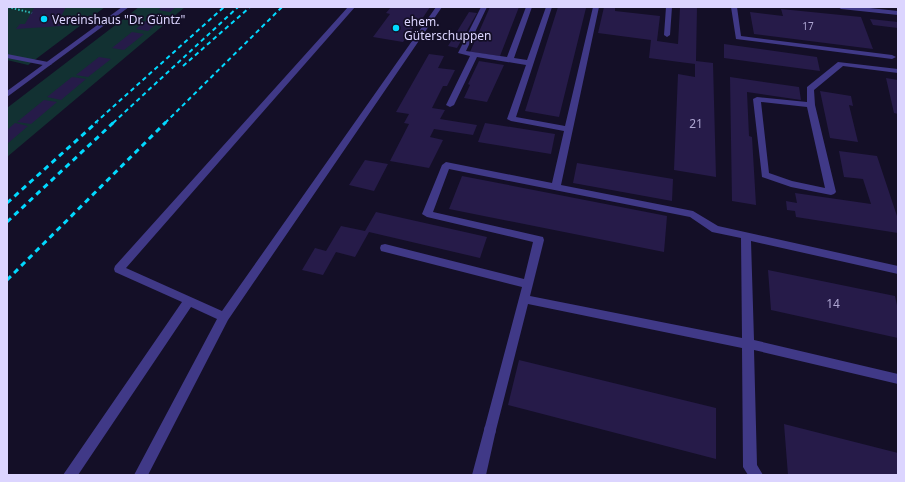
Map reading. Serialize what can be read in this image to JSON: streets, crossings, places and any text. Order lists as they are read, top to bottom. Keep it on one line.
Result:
{"places":["Vereinshaus \"Dr. Güntz\"","ehem. Güterschuppen"],"house_numbers":["17","21","14"]}
